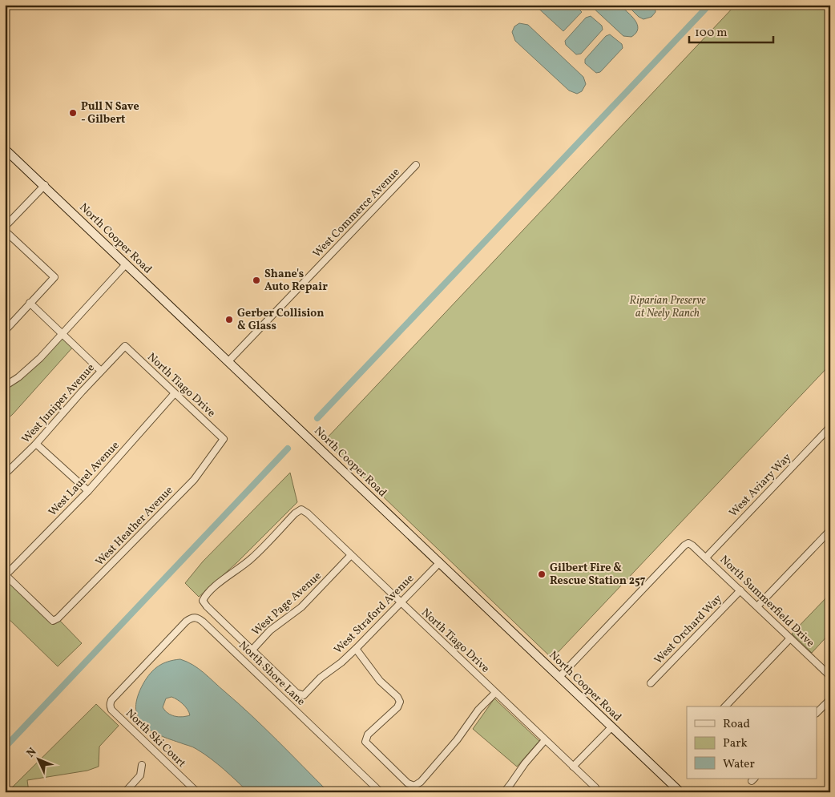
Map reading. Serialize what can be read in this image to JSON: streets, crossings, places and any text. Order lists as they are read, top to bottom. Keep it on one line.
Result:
{"streets":{"main road":["North Cooper Road"],"street":["West Commerce Avenue","North Tiago Drive","West Juniper Avenue","West Laurel Avenue","West Aviary Way","West Heather Avenue","North Summerfield Drive","West Page Avenue","West Straford Avenue","West Orchard Way","North Shore Lane","North Ski Court"]},"crossings":[["West Commerce Avenue","North Cooper Road"],["North Cooper Road","North Summerfield Drive"],["North Cooper Road","West Straford Avenue"],["North Tiago Drive","West Juniper Avenue"],["North Tiago Drive","West Laurel Avenue"],["North Tiago Drive","West Heather Avenue"],["North Tiago Drive","West Page Avenue"],["North Tiago Drive","West Straford Avenue"],["West Laurel Avenue","West Heather Avenue"],["West Aviary Way","North Summerfield Drive"],["North Summerfield Drive","West Orchard Way"],["West Page Avenue","West Straford Avenue"],["North Shore Lane","North Ski Court"]],"parks":["Riparian Preserve at Neely Ranch"],"places":["Pull N Save - Gilbert","Shane's Auto Repair","Gerber Collision & Glass","Gilbert Fire & Rescue Station 257"],"legend":["Road","Park","Water"],"scale_bar":"100 m","north":"top left"}
